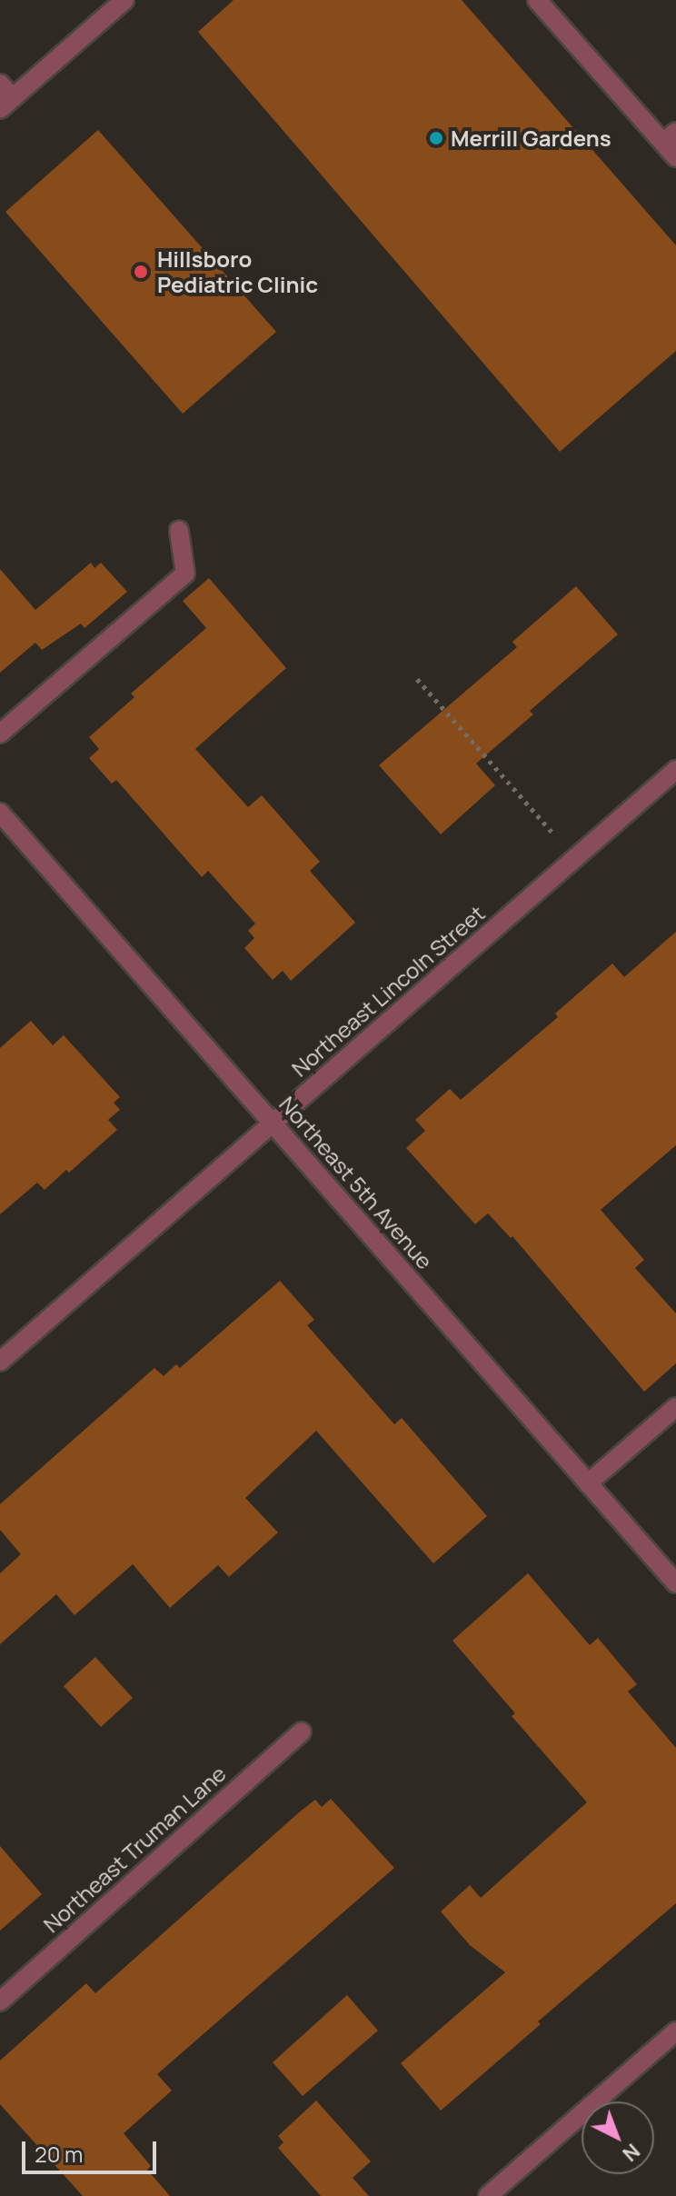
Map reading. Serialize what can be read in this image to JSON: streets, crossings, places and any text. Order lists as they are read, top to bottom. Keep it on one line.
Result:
{"streets":{"street":["Northeast Lincoln Street","Northeast 5th Avenue","Northeast Truman Lane"]},"crossings":[["Northeast Lincoln Street","Northeast 5th Avenue"]],"places":["Merrill Gardens","Hillsboro Pediatric Clinic"],"scale_bar":"20 m","north":"bottom right"}
